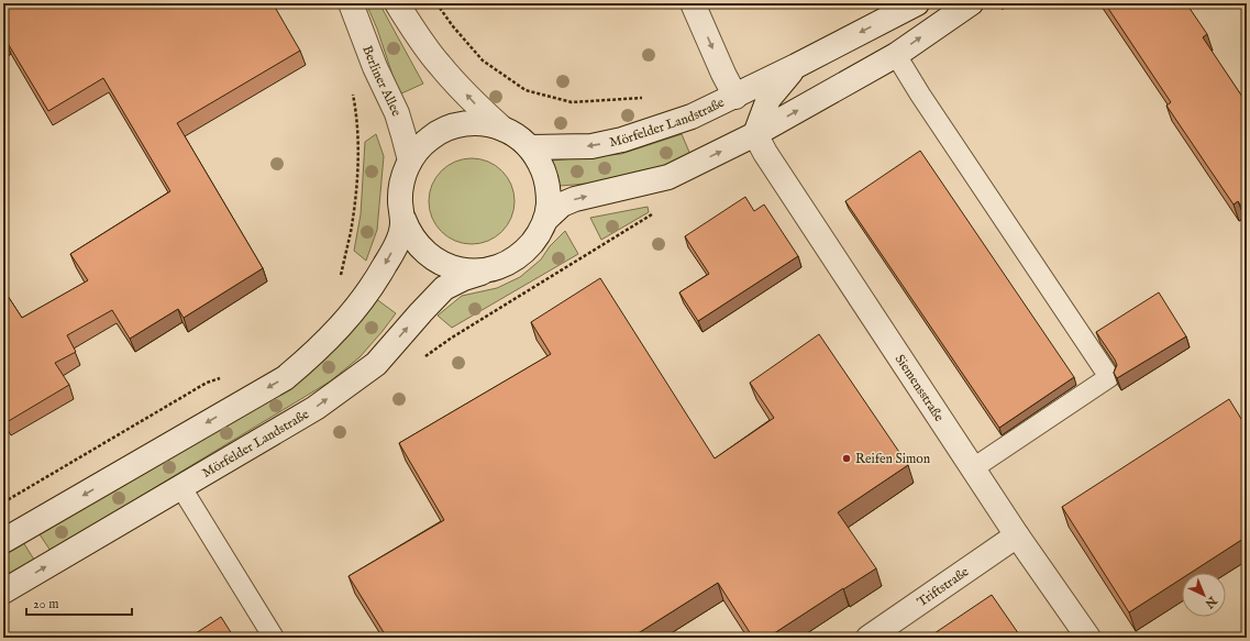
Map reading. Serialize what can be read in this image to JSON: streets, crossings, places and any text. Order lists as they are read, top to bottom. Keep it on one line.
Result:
{"streets":{"main road":["Berliner Allee","Mörfelder Landstraße","Siemensstraße","Triftstraße"]},"crossings":[["Berliner Allee","Mörfelder Landstraße"],["Mörfelder Landstraße","Siemensstraße"],["Siemensstraße","Triftstraße"]],"places":["Reifen Simon"],"scale_bar":"20 m","north":"bottom right"}
